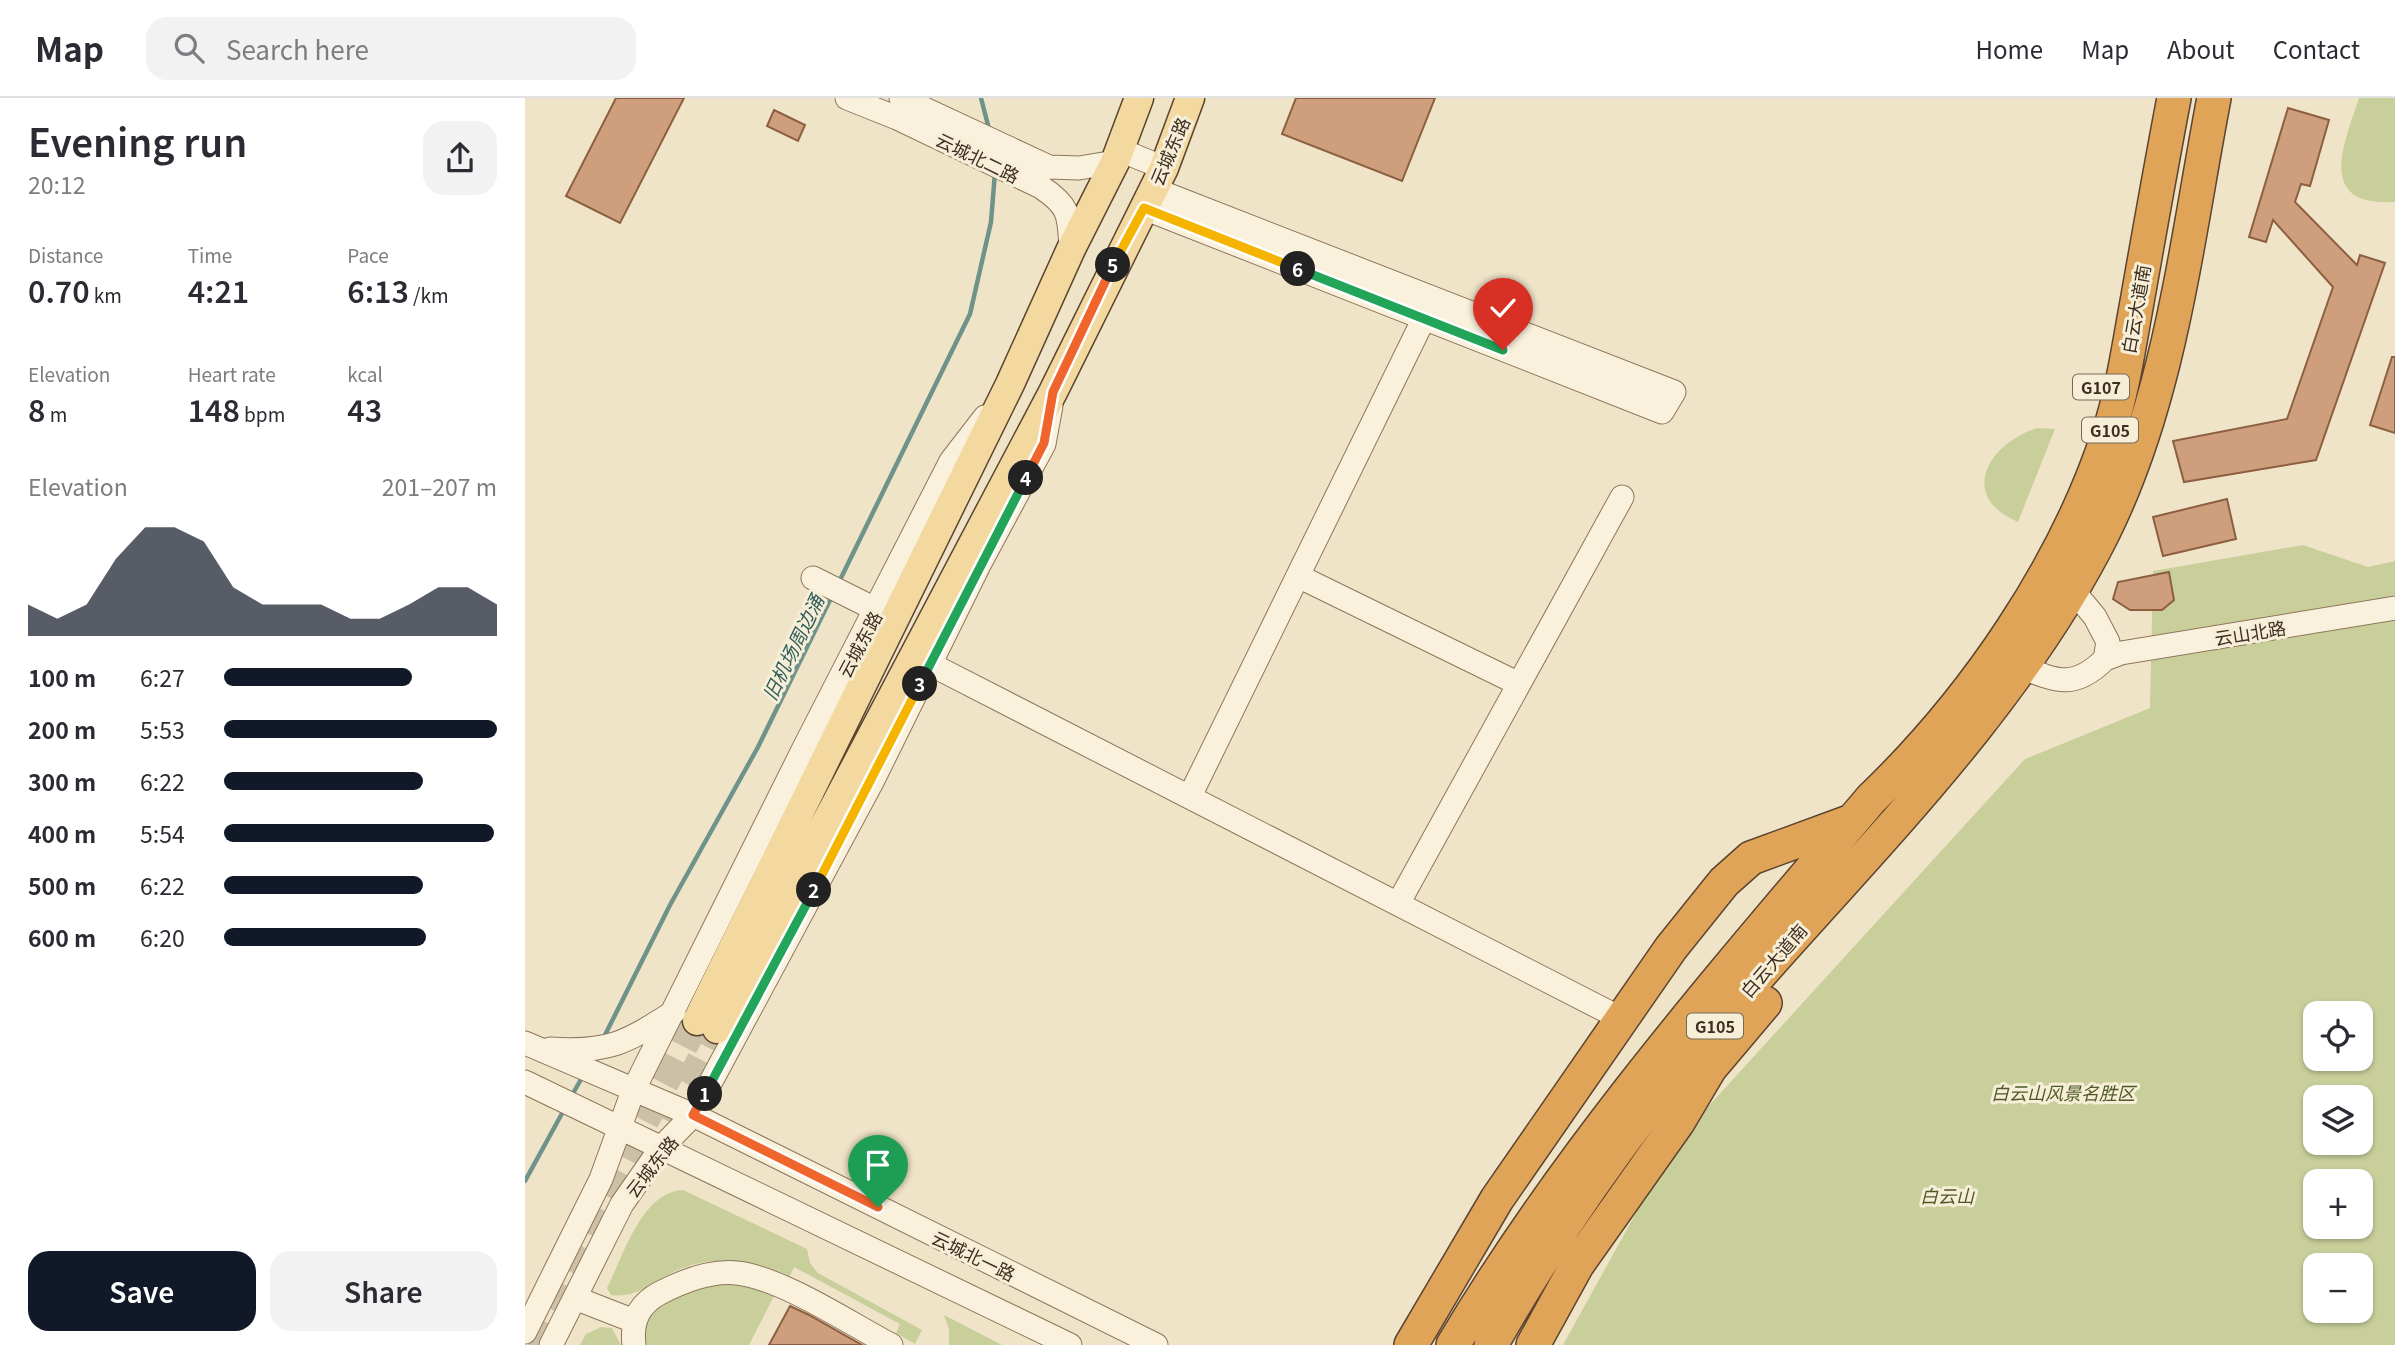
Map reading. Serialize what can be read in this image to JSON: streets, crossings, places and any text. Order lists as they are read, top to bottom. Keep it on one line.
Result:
{"streets":{"highway":["白云大道南","G107","G105"],"main road":["云城东路"],"street":["云城北二路","云山北路","云城北一路"]},"crossings":[["云城东路","云城北二路"],["云城东路","云城北一路"]],"water":["旧机场周边涌"],"parks":["白云山风景名胜区","白云山"],"page":{"header":"Map","search":"Search here","nav":["Home","Map","About","Contact"],"heading":["Evening run","20:12"],"stats":[["Distance","0.70 km"],["Time","4:21"],["Pace","6:13 /km"],["Elevation","8 m"],["Heart rate","148 bpm"],["kcal","43"]],"pins":["5","6","4","3","2","1"],"chart":["Elevation","201–207 m"],"list":[{"name":"100 m","note":"6:27"},{"name":"200 m","note":"5:53"},{"name":"300 m","note":"6:22"},{"name":"400 m","note":"5:54"},{"name":"500 m","note":"6:22"},{"name":"600 m","note":"6:20"}],"map_buttons":["+","−"],"buttons":["Save","Share"]}}
